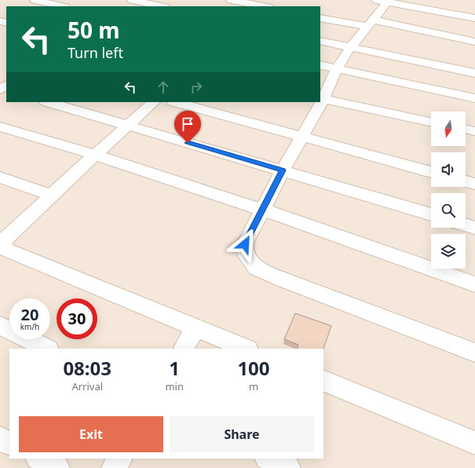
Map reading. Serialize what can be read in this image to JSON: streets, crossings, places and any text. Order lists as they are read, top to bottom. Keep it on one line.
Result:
{"north":"bottom","page":{"turn":["50 m","Turn left"],"speed":"20 km/h","limit":"30","eta":["08:03","Arrival","1","min","100","m"],"buttons":["Exit","Share"]}}
